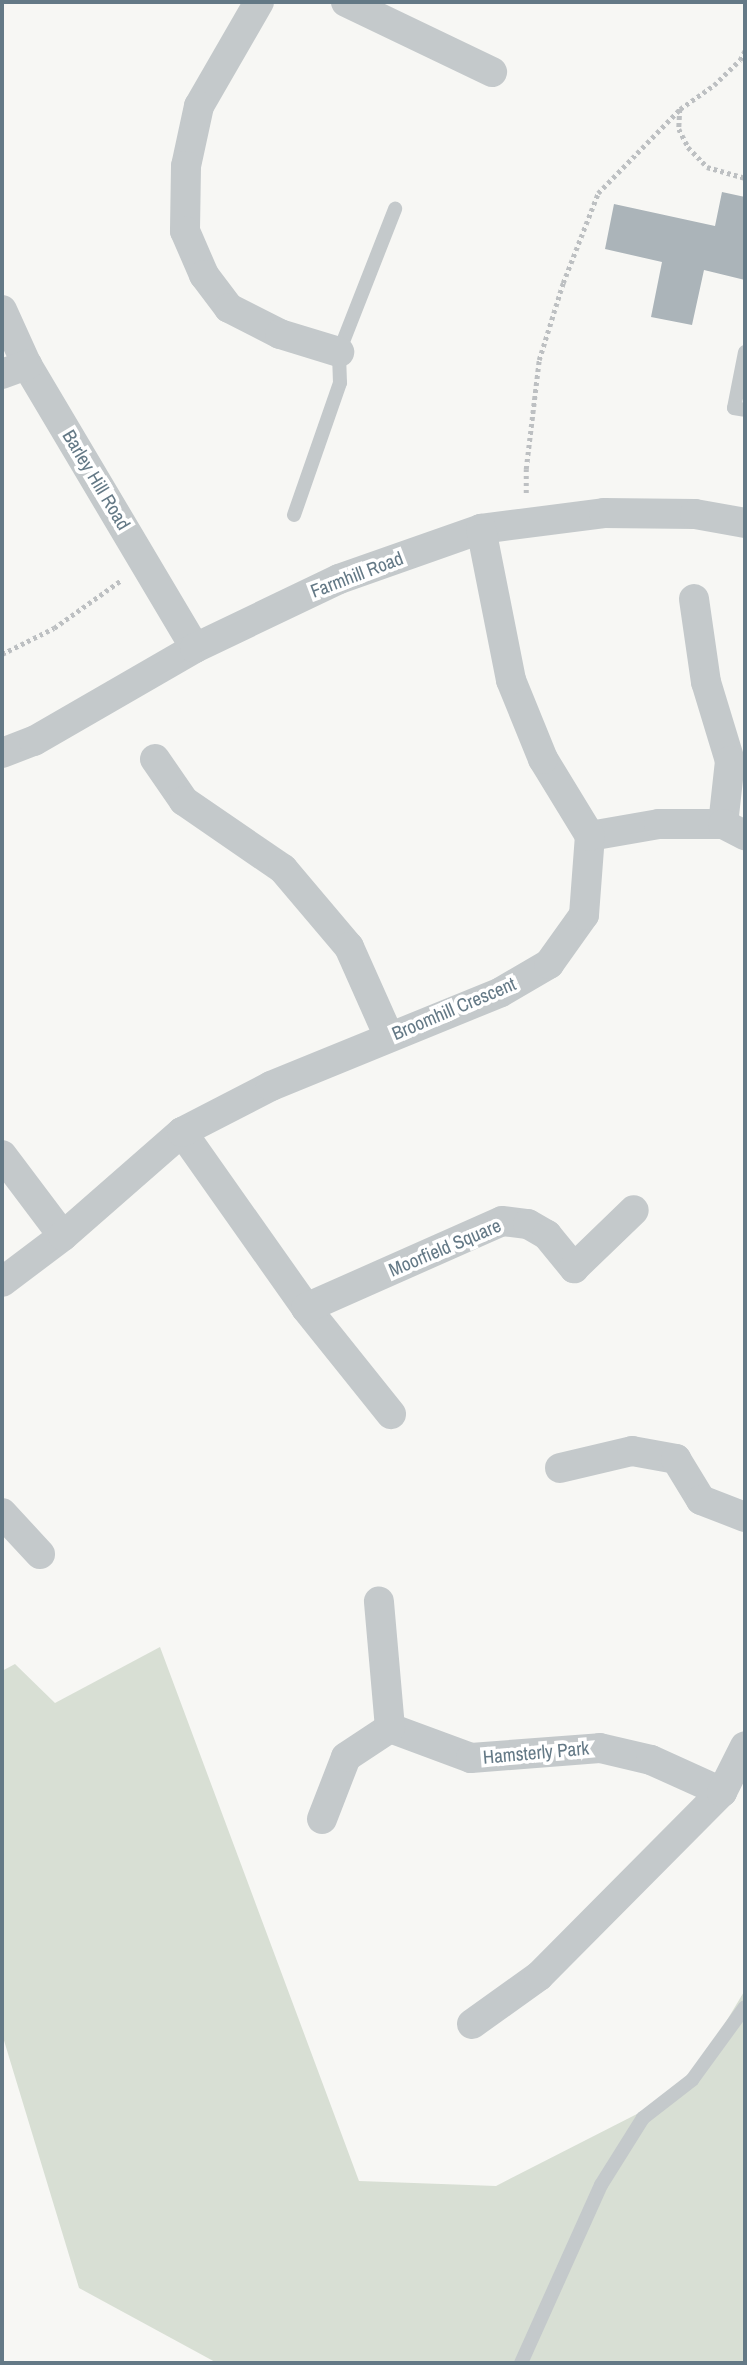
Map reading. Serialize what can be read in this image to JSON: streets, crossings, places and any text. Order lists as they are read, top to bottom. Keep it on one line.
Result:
{"streets":{"street":["Barley Hill Road","Farmhill Road","Broomhill Crescent","Moorfield Square","Hamsterly Park"]},"crossings":[["Barley Hill Road","Farmhill Road"]]}
